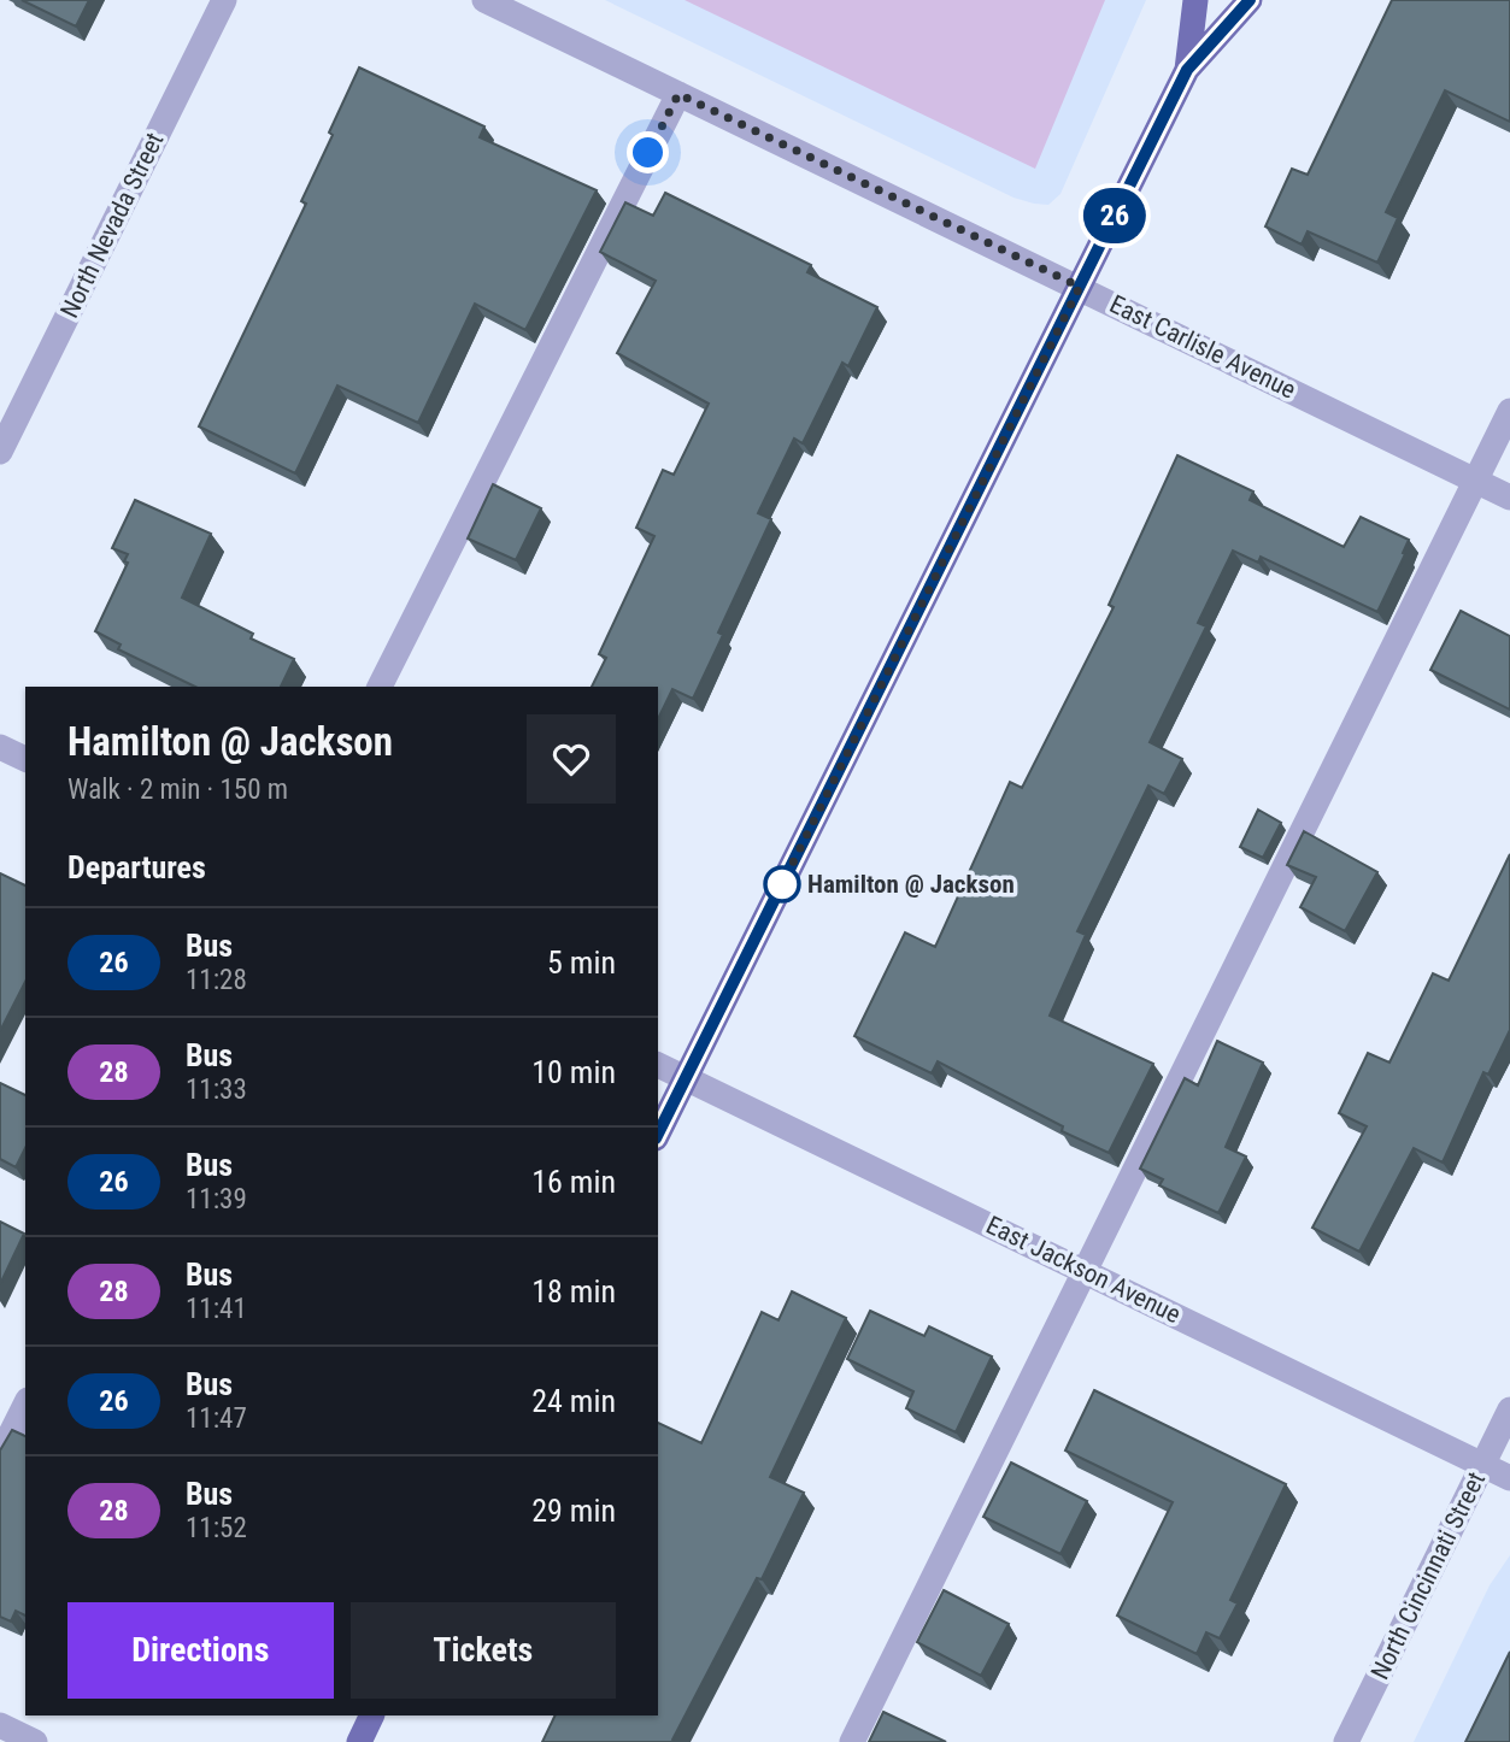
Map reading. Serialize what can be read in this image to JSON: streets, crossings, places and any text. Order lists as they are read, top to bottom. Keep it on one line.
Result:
{"streets":{"street":["North Nevada Street","East Carlisle Avenue","East Jackson Avenue","North Cincinnati Street"]},"crossings":[["East Jackson Avenue","North Cincinnati Street"]],"places":["Hamilton @ Jackson"],"lines":["bus line 26"],"page":{"on_map":"26","heading":[["Hamilton @ Jackson","Walk · 2 min · 150 m"],"Departures"],"list":[{"mark":"26","name":"Bus","note":"11:28","value":"5 min"},{"mark":"28","name":"Bus","note":"11:33","value":"10 min"},{"mark":"26","name":"Bus","note":"11:39","value":"16 min"},{"mark":"28","name":"Bus","note":"11:41","value":"18 min"},{"mark":"26","name":"Bus","note":"11:47","value":"24 min"},{"mark":"28","name":"Bus","note":"11:52","value":"29 min"}],"buttons":["Directions","Tickets"]}}
